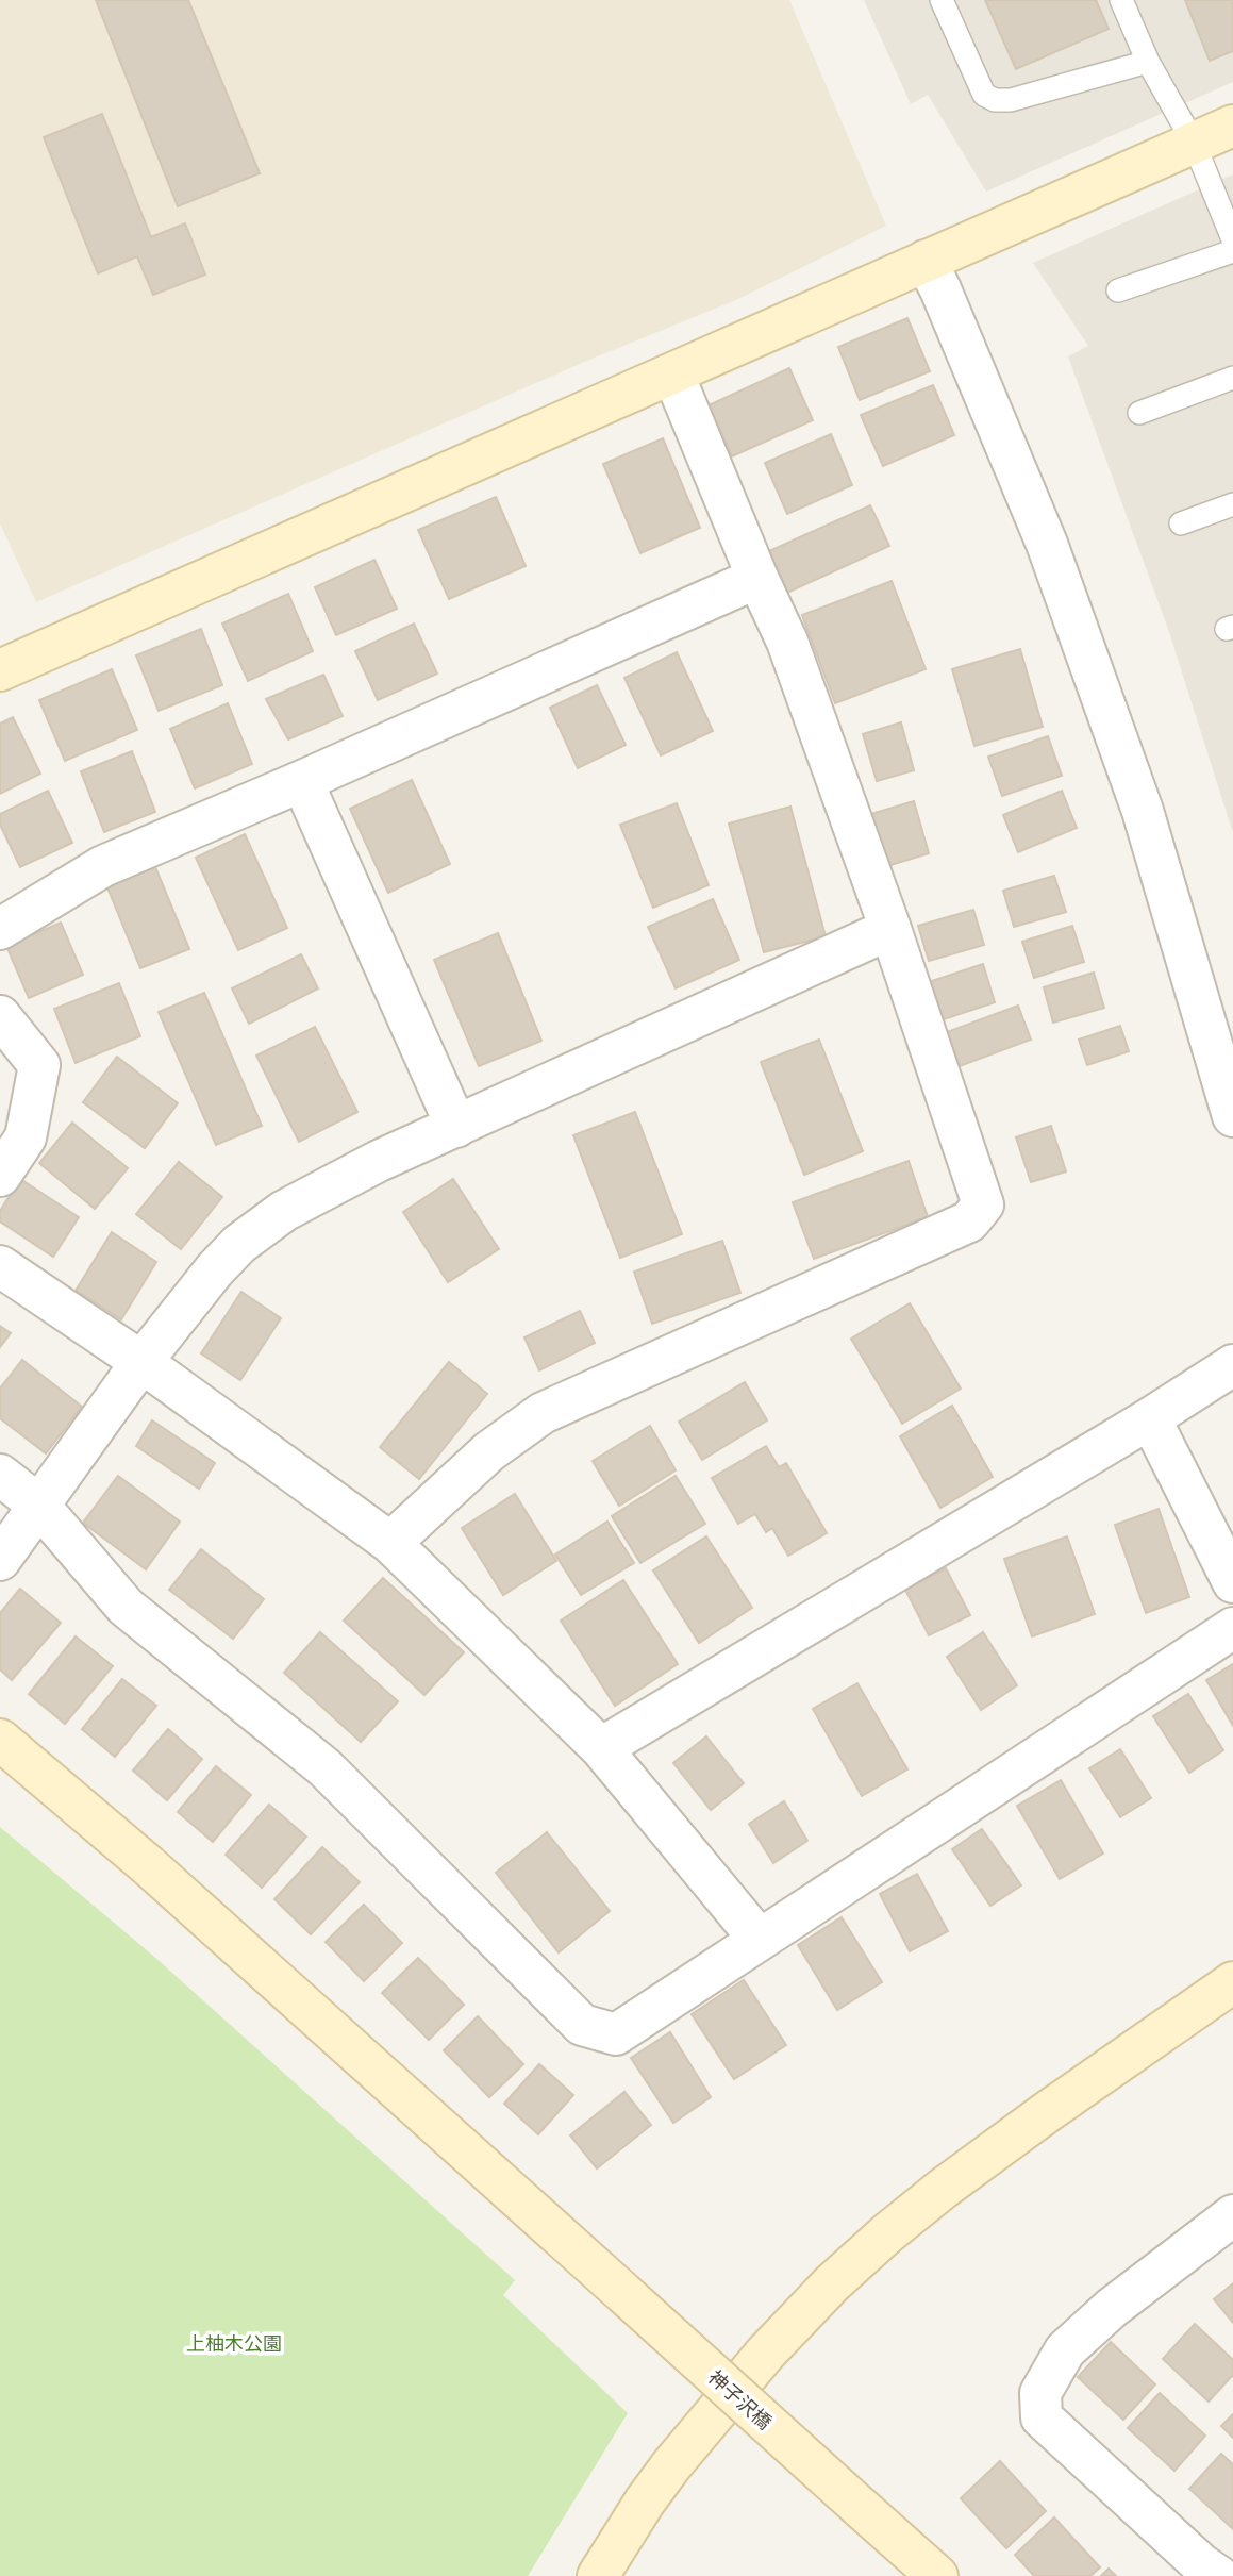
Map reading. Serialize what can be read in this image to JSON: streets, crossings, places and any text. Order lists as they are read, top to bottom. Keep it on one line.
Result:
{"streets":{"street":["神子沢橋"]},"parks":["上柚木公園"]}
